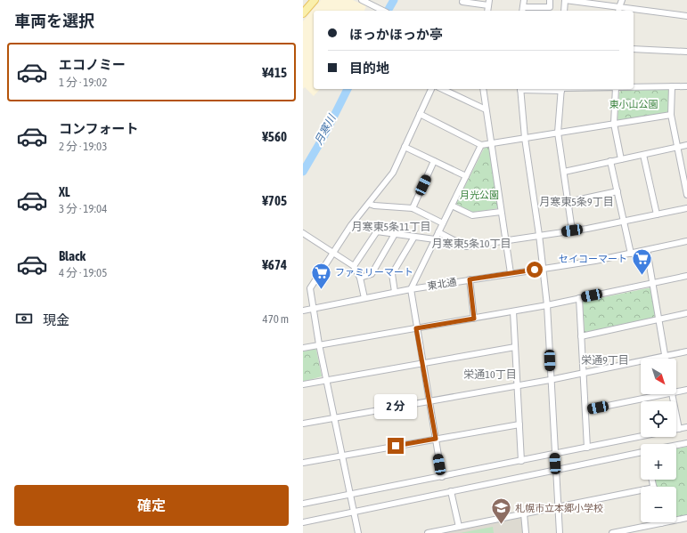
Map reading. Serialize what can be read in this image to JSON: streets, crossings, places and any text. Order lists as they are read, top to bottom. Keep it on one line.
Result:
{"streets":{"street":["東北通"]},"districts":["月寒東5条9丁目","月寒東5条11丁目","月寒東5条10丁目","栄通9丁目","栄通10丁目"],"water":["月寒川"],"parks":["東小山公園","月光公園"],"places":{"supermarket":["セイコーマート","ファミリーマート"],"school or university":["札幌市立本郷小学校"]},"north":"bottom right","page":{"heading":"車両を選択","banner":["ほっかほっか亭","目的地"],"list":[{"name":"エコノミー","note":"1 分 · 19:02","value":"¥415"},{"name":"コンフォート","note":"2 分 · 19:03","value":"¥560"},{"name":"XL","note":"3 分 · 19:04","value":"¥705"},{"name":"Black","note":"4 分 · 19:05","value":"¥674"}],"pay":["現金","470 m"],"map_buttons":["+","−"],"bubble":"2 分","buttons":"確定"}}
